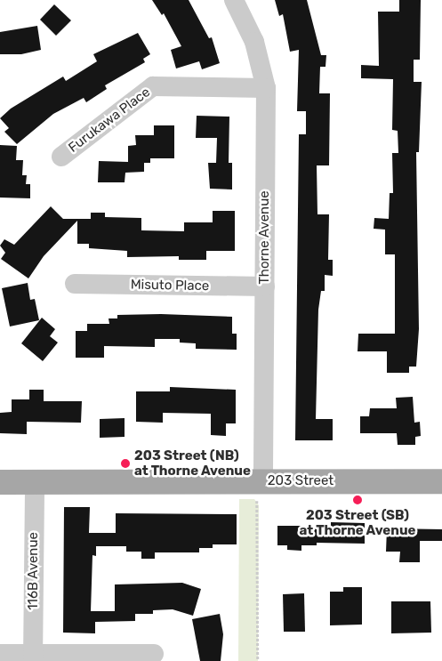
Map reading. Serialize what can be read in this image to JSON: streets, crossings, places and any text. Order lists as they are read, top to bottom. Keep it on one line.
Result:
{"streets":{"main road":["203 Street"],"street":["Furukawa Place","Thorne Avenue","Misuto Place","116B Avenue"]},"crossings":[["Furukawa Place","Thorne Avenue"],["Thorne Avenue","Misuto Place"],["Thorne Avenue","203 Street"],["203 Street","116B Avenue"]],"places":["203 Street (NB) at Thorne Avenue","203 Street (SB) at Thorne Avenue"]}
